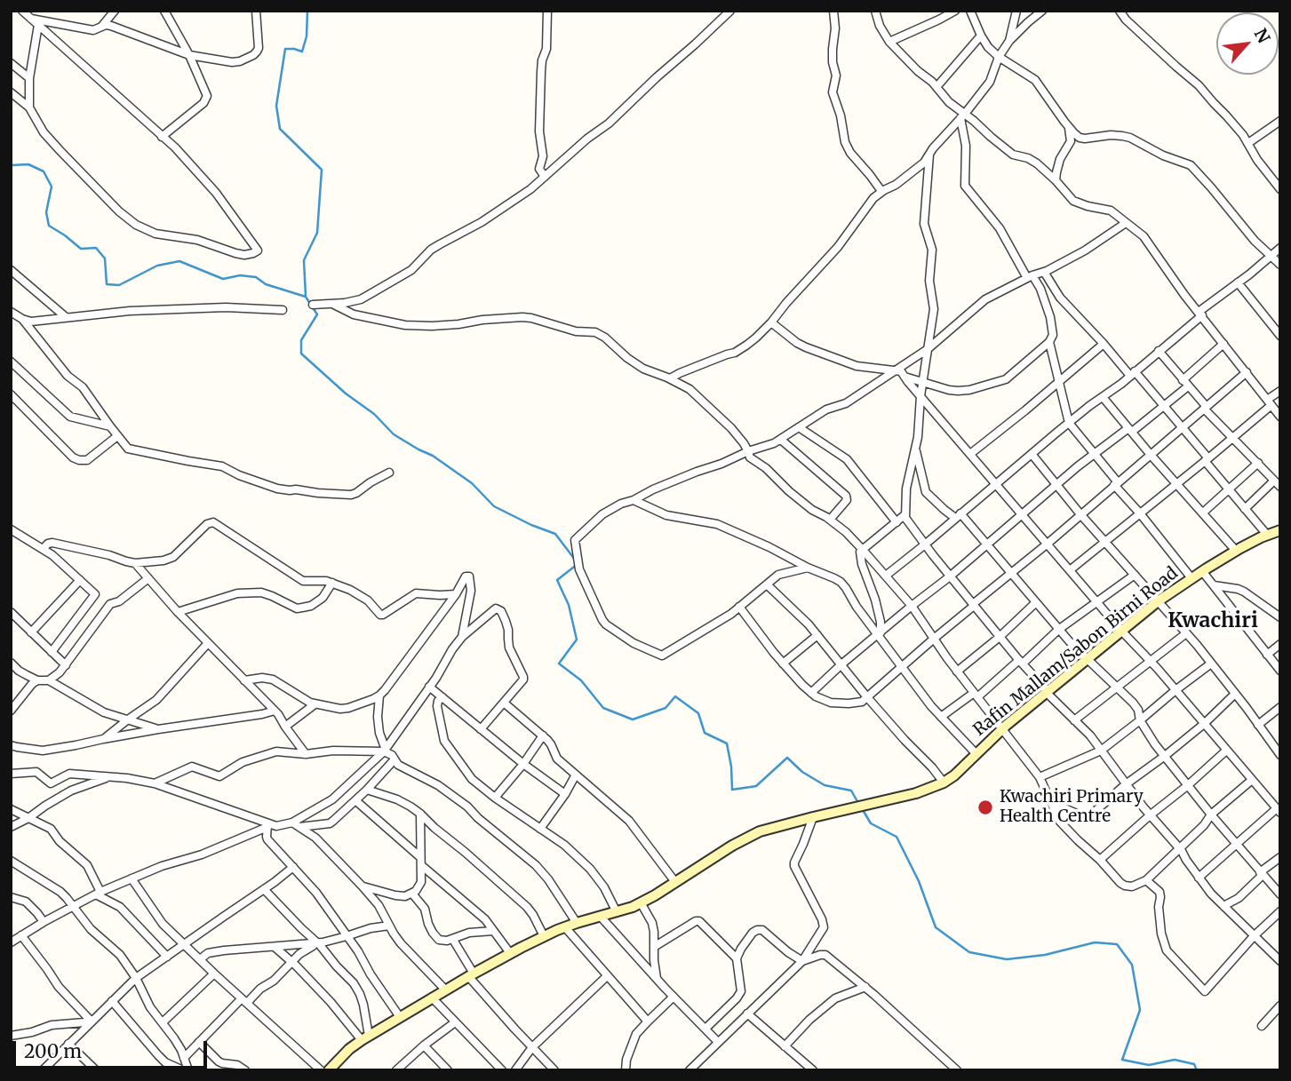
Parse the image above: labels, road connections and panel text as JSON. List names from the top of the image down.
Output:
{
  "streets": {
    "street": ["Rafin Mallam/Sabon Birni Road"]
  },
  "districts": ["Kwachiri"],
  "places": ["Kwachiri Primary Health Centre"],
  "scale_bar": "200 m",
  "north": "top right"
}
